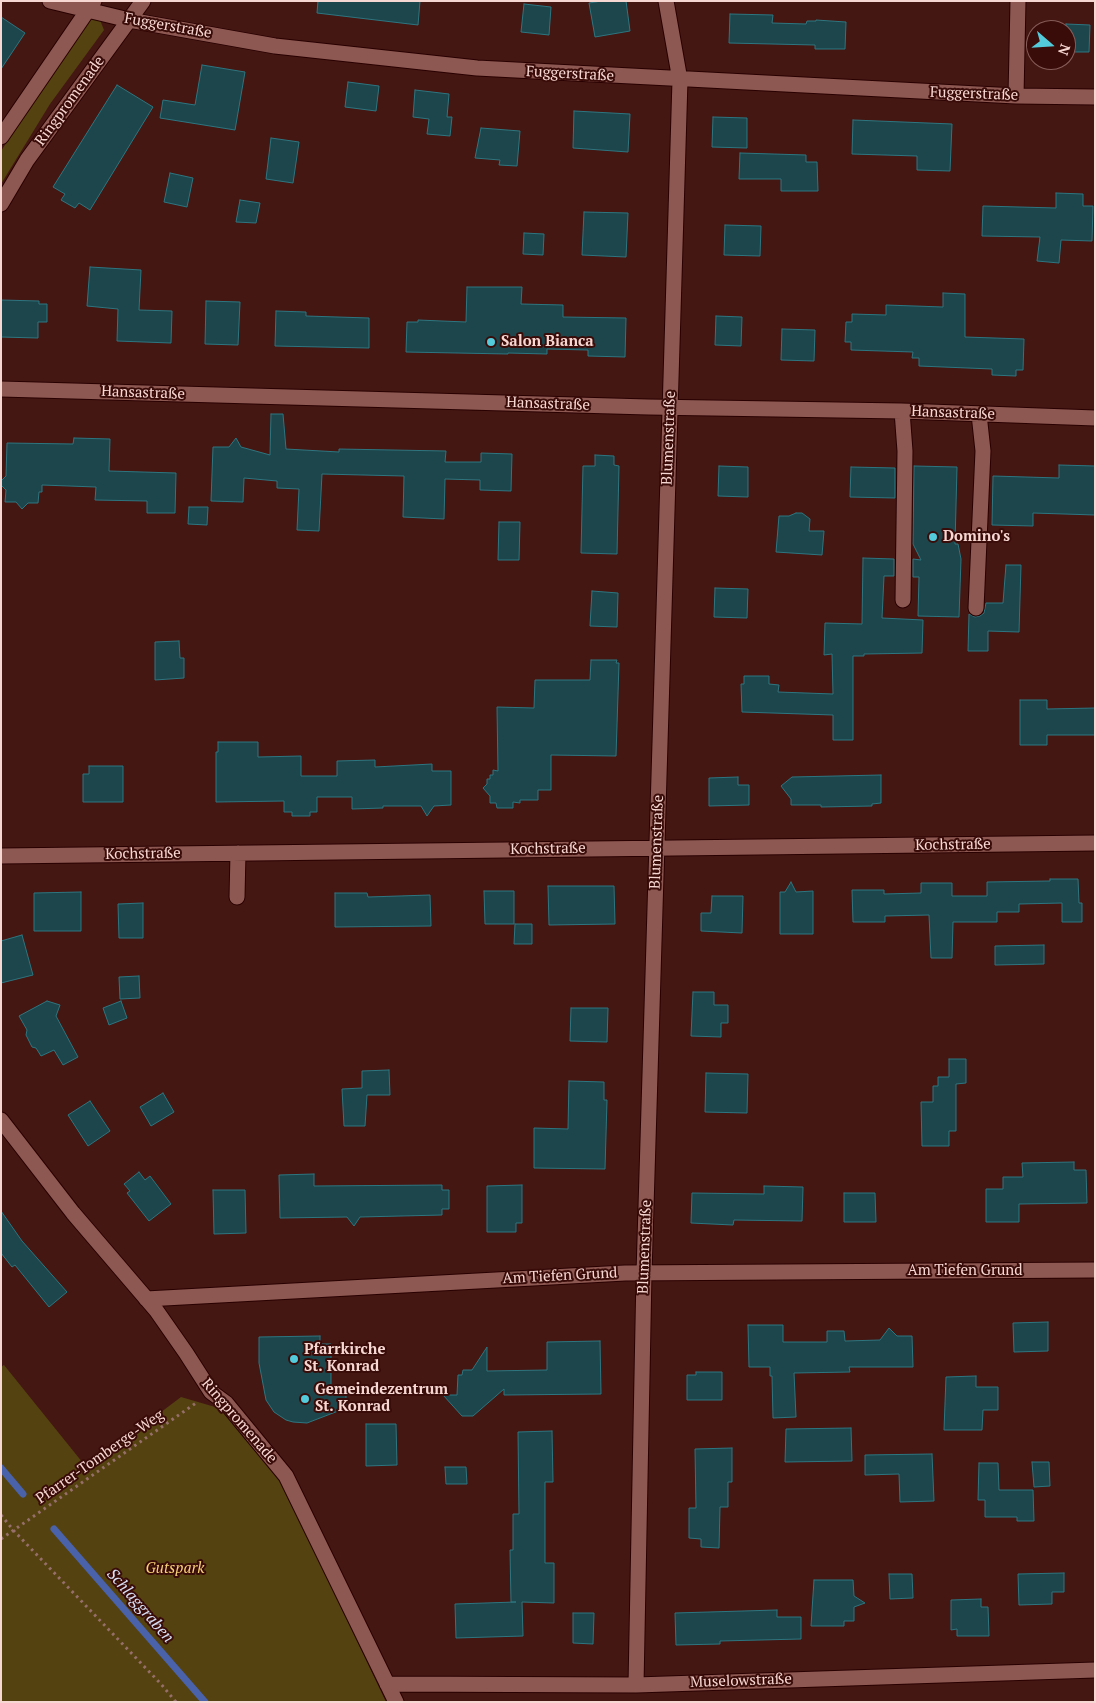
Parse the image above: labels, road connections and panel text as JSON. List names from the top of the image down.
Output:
{
  "streets": {
    "street": [
      "Fuggerstraße",
      "Ringpromenade",
      "Hansastraße",
      "Blumenstraße",
      "Kochstraße",
      "Am Tiefen Grund",
      "Muselowstraße"
    ],
    "path": ["Pfarrer-Tomberge-Weg"]
  },
  "crossings": [
    ["Fuggerstraße", "Ringpromenade"],
    ["Fuggerstraße", "Blumenstraße"],
    ["Ringpromenade", "Am Tiefen Grund"],
    ["Ringpromenade", "Pfarrer-Tomberge-Weg"],
    ["Ringpromenade", "Muselowstraße"],
    ["Hansastraße", "Blumenstraße"],
    ["Blumenstraße", "Kochstraße"],
    ["Blumenstraße", "Am Tiefen Grund"],
    ["Blumenstraße", "Muselowstraße"]
  ],
  "water": ["Schlaggraben"],
  "parks": ["Gutspark"],
  "places": [
    "Salon Bianca",
    "Domino's",
    "Pfarrkirche St. Konrad",
    "Gemeindezentrum St. Konrad"
  ],
  "north": "right"
}
